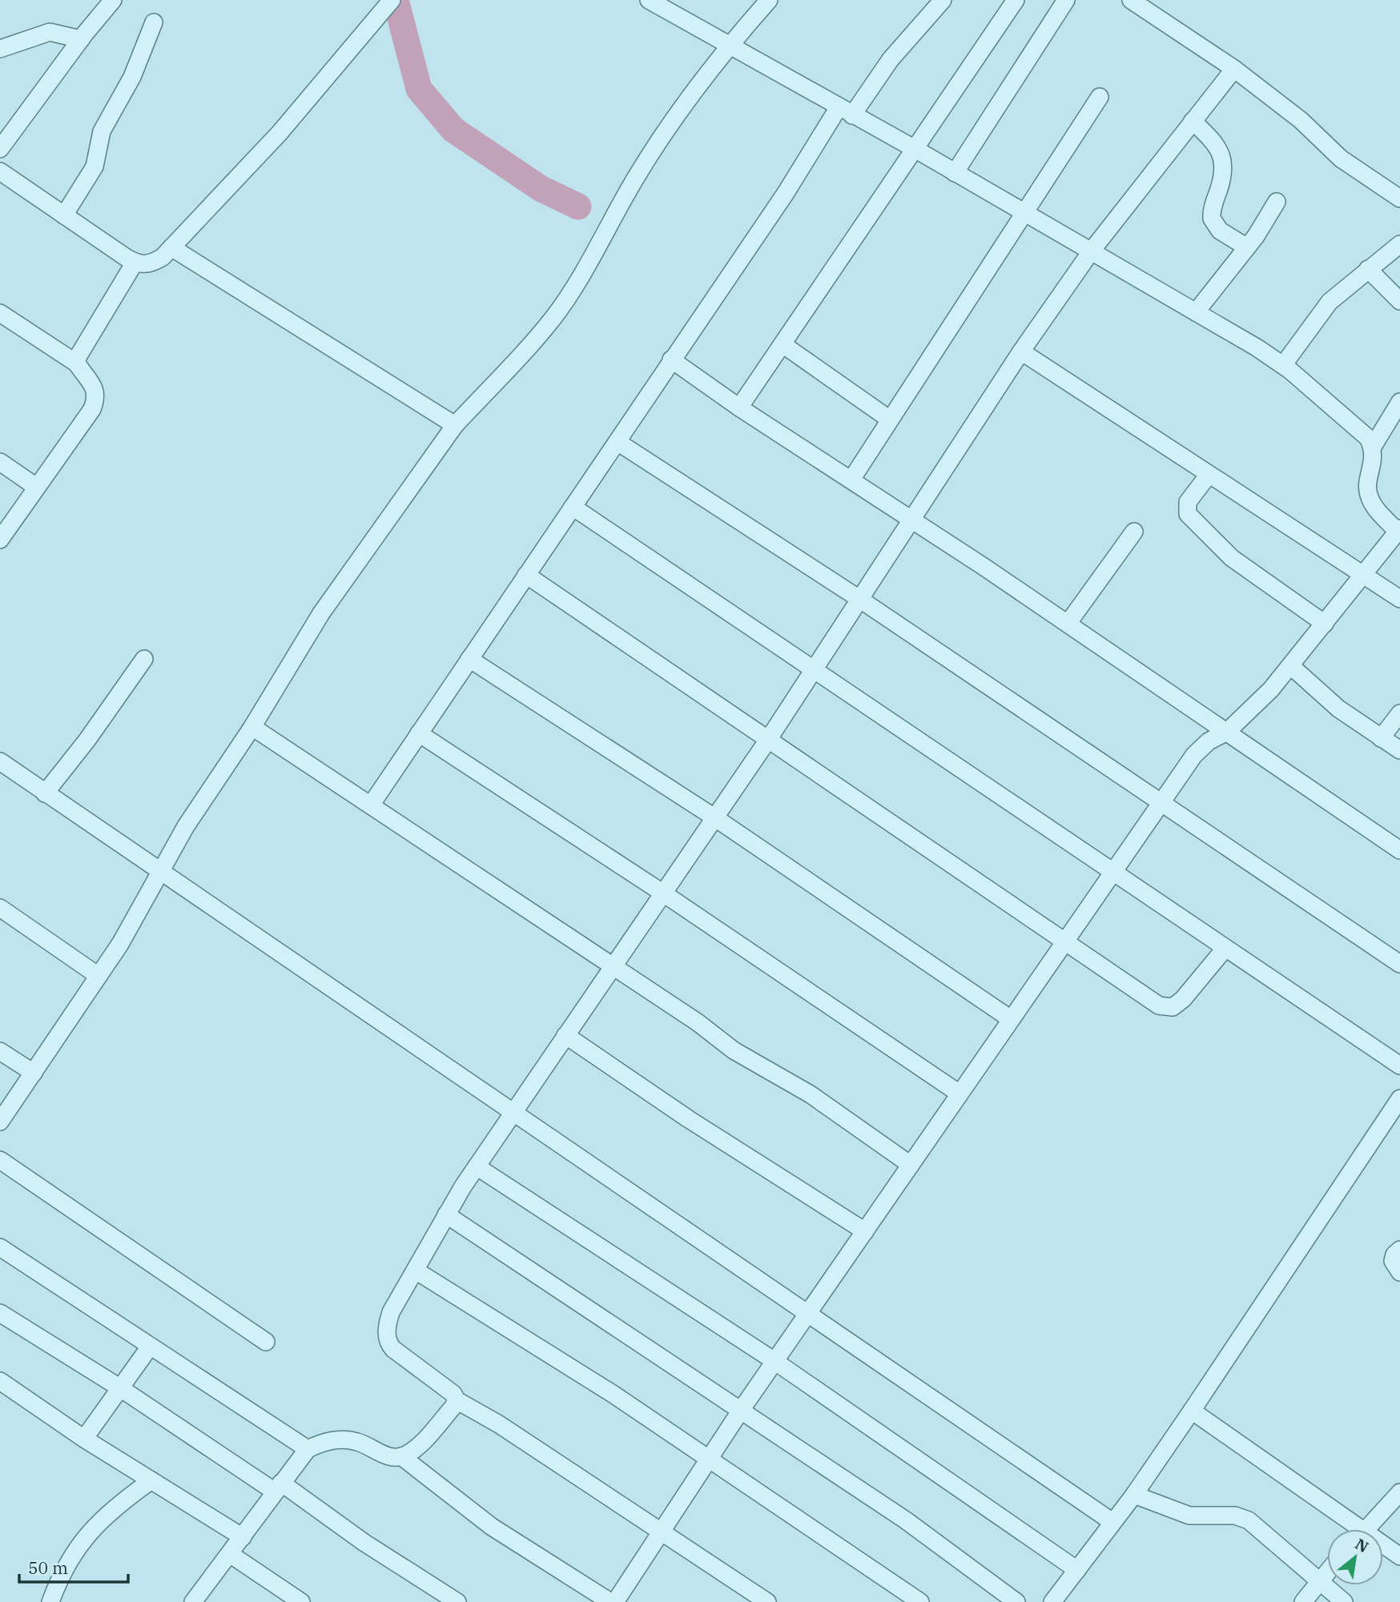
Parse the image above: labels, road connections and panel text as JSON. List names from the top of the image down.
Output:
{
  "scale_bar": "50 m",
  "north": "top right"
}
